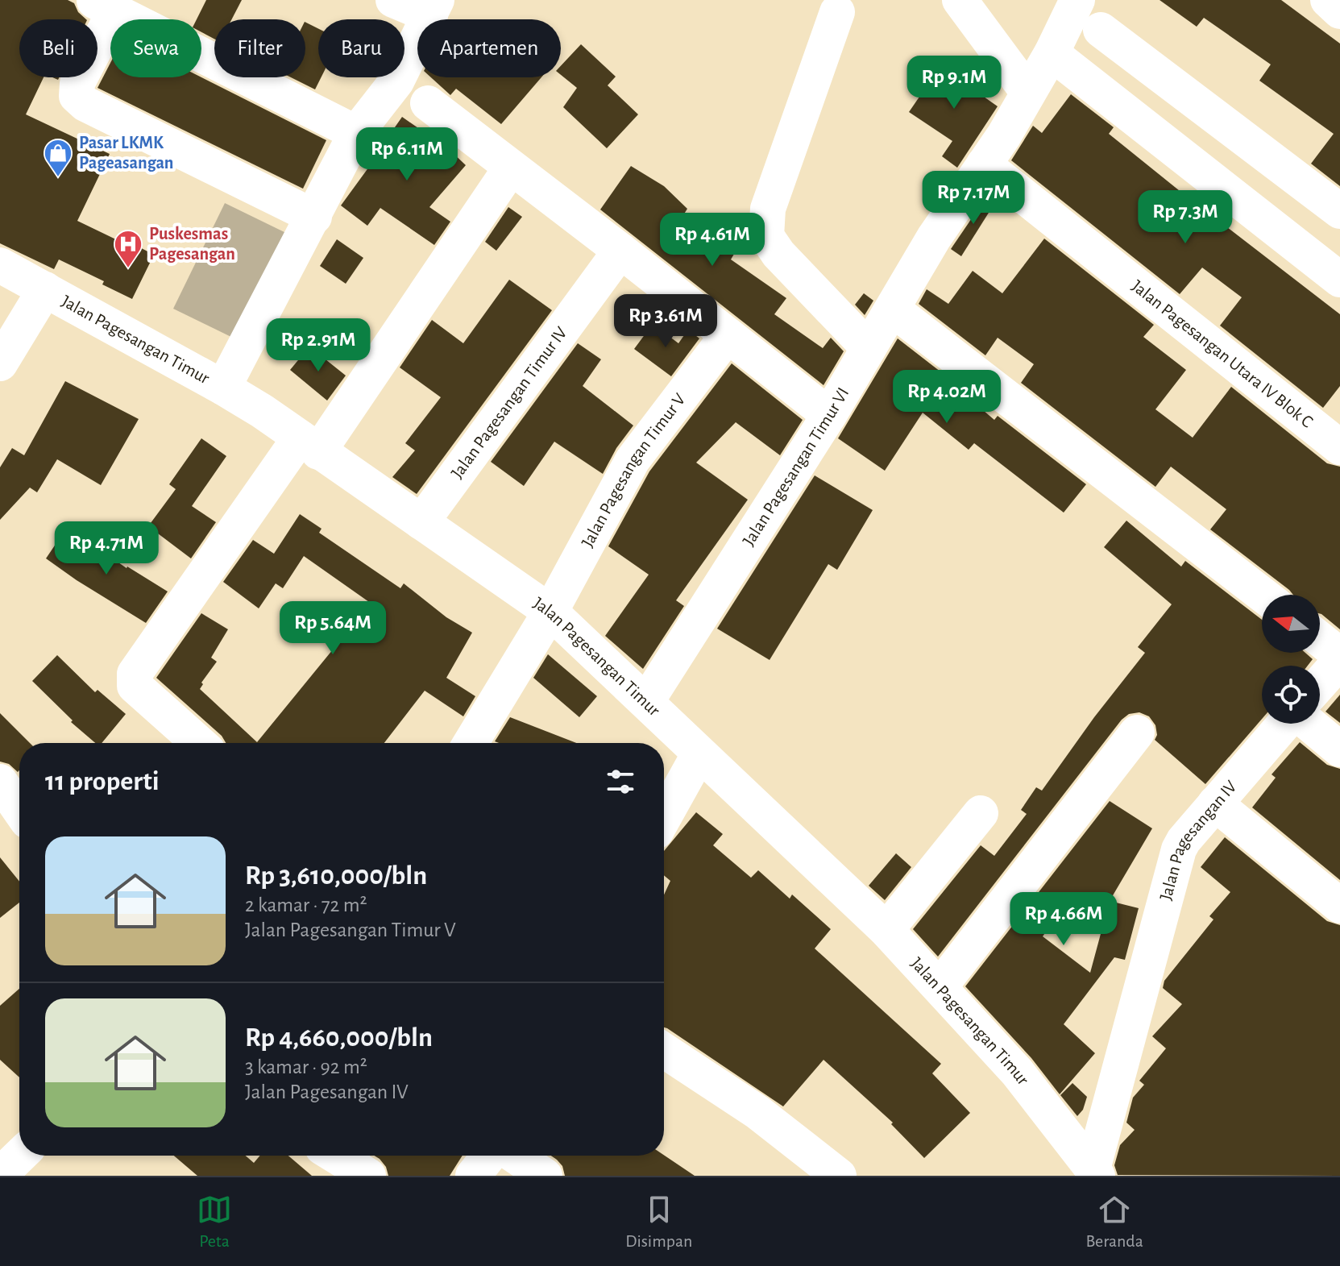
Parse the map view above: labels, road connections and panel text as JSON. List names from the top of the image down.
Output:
{
  "streets": {
    "street": [
      "Jalan Pagesangan Timur",
      "Jalan Pagesangan Utara IV Blok C",
      "Jalan Pagesangan Timur IV",
      "Jalan Pagesangan Timur VI",
      "Jalan Pagesangan Timur V",
      "Jalan Pagesangan IV"
    ]
  },
  "crossings": [
    ["Jalan Pagesangan Timur", "Jalan Pagesangan Timur IV"],
    ["Jalan Pagesangan Timur", "Jalan Pagesangan Timur VI"],
    ["Jalan Pagesangan Timur", "Jalan Pagesangan Timur V"],
    ["Jalan Pagesangan Timur", "Jalan Pagesangan IV"],
    ["Jalan Pagesangan Utara IV Blok C", "Jalan Pagesangan Timur VI"]
  ],
  "places": {
    "shop": ["Pasar LKMK Pageasangan"],
    "hospital": ["Puskesmas Pagesangan"]
  },
  "north": "left",
  "page": {
    "chip": [
      "Beli",
      "Sewa",
      "Filter",
      "Baru",
      "Apartemen"
    ],
    "price": [
      "Rp 9.1M",
      "Rp 6.11M",
      "Rp 7.17M",
      "Rp 7.3M",
      "Rp 4.61M",
      "Rp 3.61M",
      "Rp 2.91M",
      "Rp 4.02M",
      "Rp 4.71M",
      "Rp 5.64M",
      "Rp 4.66M"
    ],
    "heading": "11 properti",
    "list": [
      {
        "name": "Rp 3,610,000/bln",
        "note": "2 kamar · 72 m² · Jalan Pagesangan Timur V"
      },
      {
        "name": "Rp 4,660,000/bln",
        "note": "3 kamar · 92 m² · Jalan Pagesangan IV"
      }
    ],
    "tabs": ["Peta", "Disimpan", "Beranda"]
  }
}
